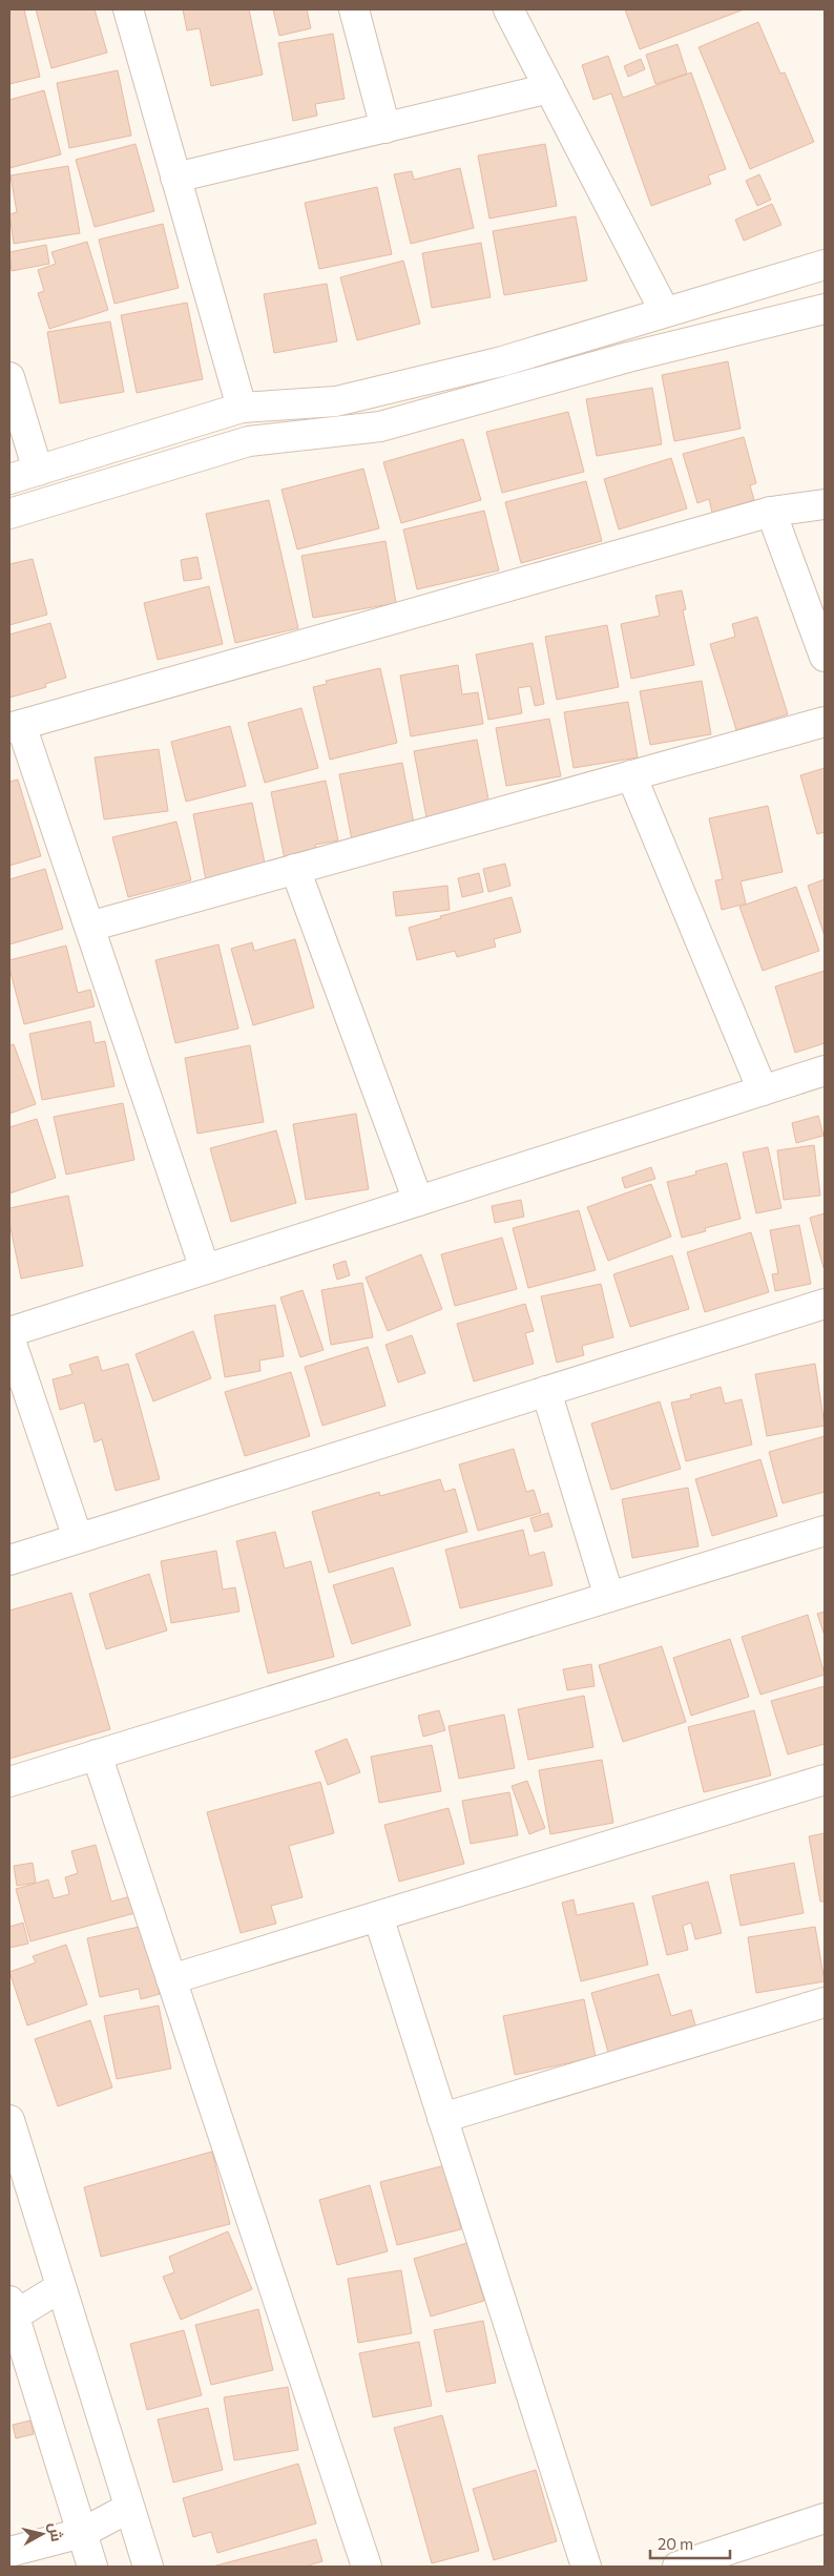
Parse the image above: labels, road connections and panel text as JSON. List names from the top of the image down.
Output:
{
  "scale_bar": "20 m",
  "north": "right"
}
